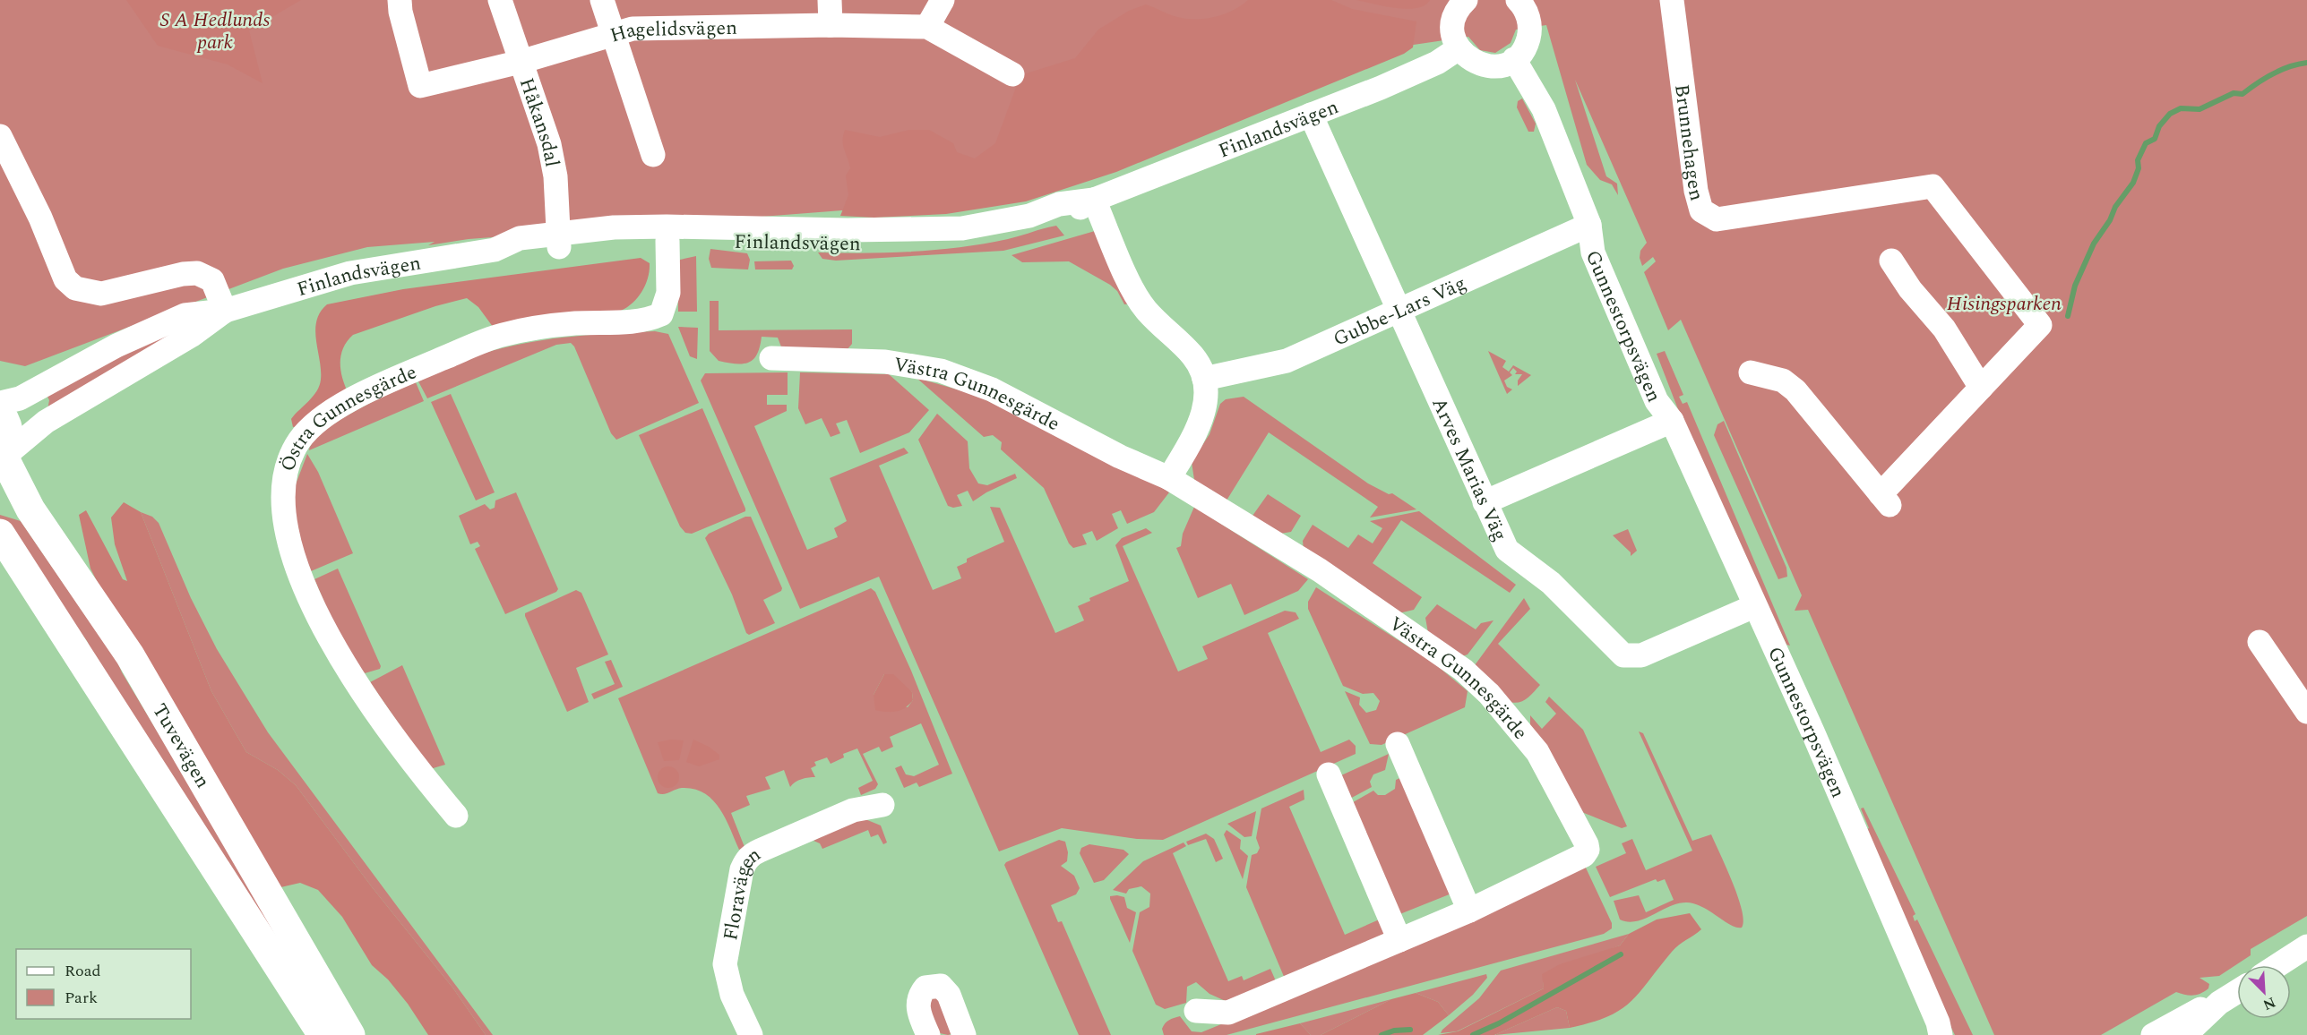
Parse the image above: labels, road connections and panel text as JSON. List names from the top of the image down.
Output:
{
  "streets": {
    "main road": ["Tuvevägen"],
    "street": [
      "Hagelidsvägen",
      "Håkansdal",
      "Finlandsvägen",
      "Brunnehagen",
      "Gubbe-Lars Väg",
      "Gunnestorpsvägen",
      "Västra Gunnesgärde",
      "Östra Gunnesgärde",
      "Arves Marias Väg",
      "Floravägen"
    ]
  },
  "crossings": [
    ["Hagelidsvägen", "Håkansdal"],
    ["Håkansdal", "Finlandsvägen"],
    ["Finlandsvägen", "Östra Gunnesgärde"],
    ["Finlandsvägen", "Arves Marias Väg"],
    ["Finlandsvägen", "Tuvevägen"],
    ["Gubbe-Lars Väg", "Gunnestorpsvägen"],
    ["Gubbe-Lars Väg", "Arves Marias Väg"],
    ["Gunnestorpsvägen", "Arves Marias Väg"]
  ],
  "parks": ["S A Hedlunds park", "Hisingsparken"],
  "legend": ["Road", "Park"],
  "north": "bottom right"
}
